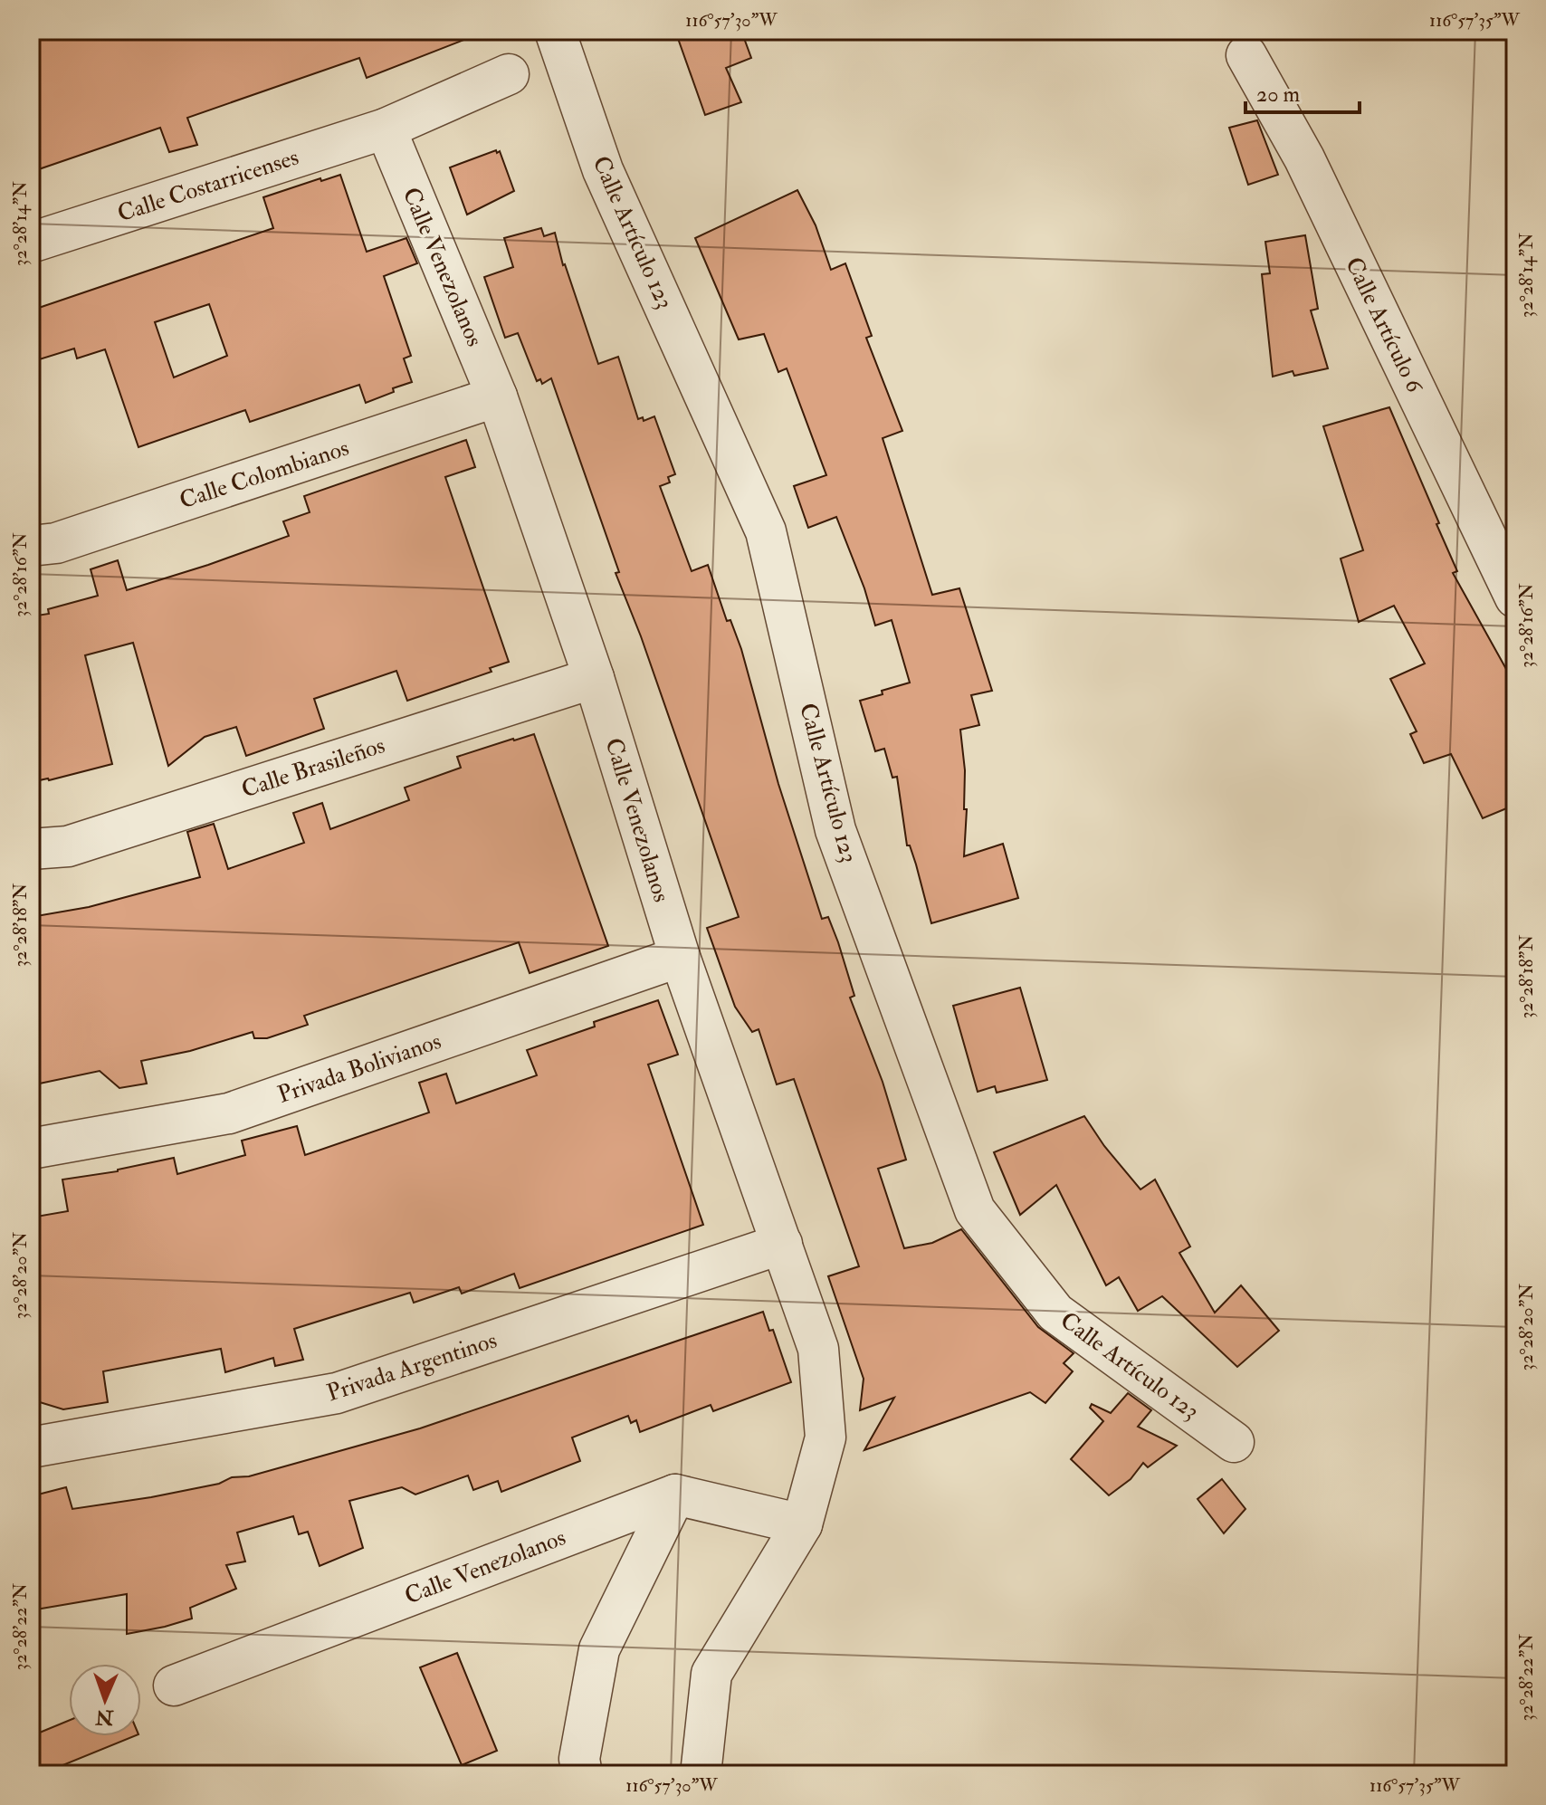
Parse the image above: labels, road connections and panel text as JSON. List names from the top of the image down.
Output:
{
  "streets": {
    "street": [
      "Calle Costarricenses",
      "Calle Artículo 123",
      "Calle Venezolanos",
      "Calle Artículo 6",
      "Calle Colombianos",
      "Calle Brasileños",
      "Privada Bolivianos",
      "Privada Argentinos"
    ]
  },
  "crossings": [
    ["Calle Costarricenses", "Calle Venezolanos"],
    ["Calle Venezolanos", "Calle Colombianos"],
    ["Calle Venezolanos", "Calle Brasileños"],
    ["Calle Venezolanos", "Privada Bolivianos"],
    ["Calle Venezolanos", "Privada Argentinos"]
  ],
  "scale_bar": "20 m",
  "north": "bottom",
  "coordinates": [
    "116°57'30\"W",
    "116°57'35\"W",
    "32°28'14\"N",
    "32°28'16\"N",
    "32°28'18\"N",
    "32°28'20\"N",
    "32°28'22\"N"
  ]
}
